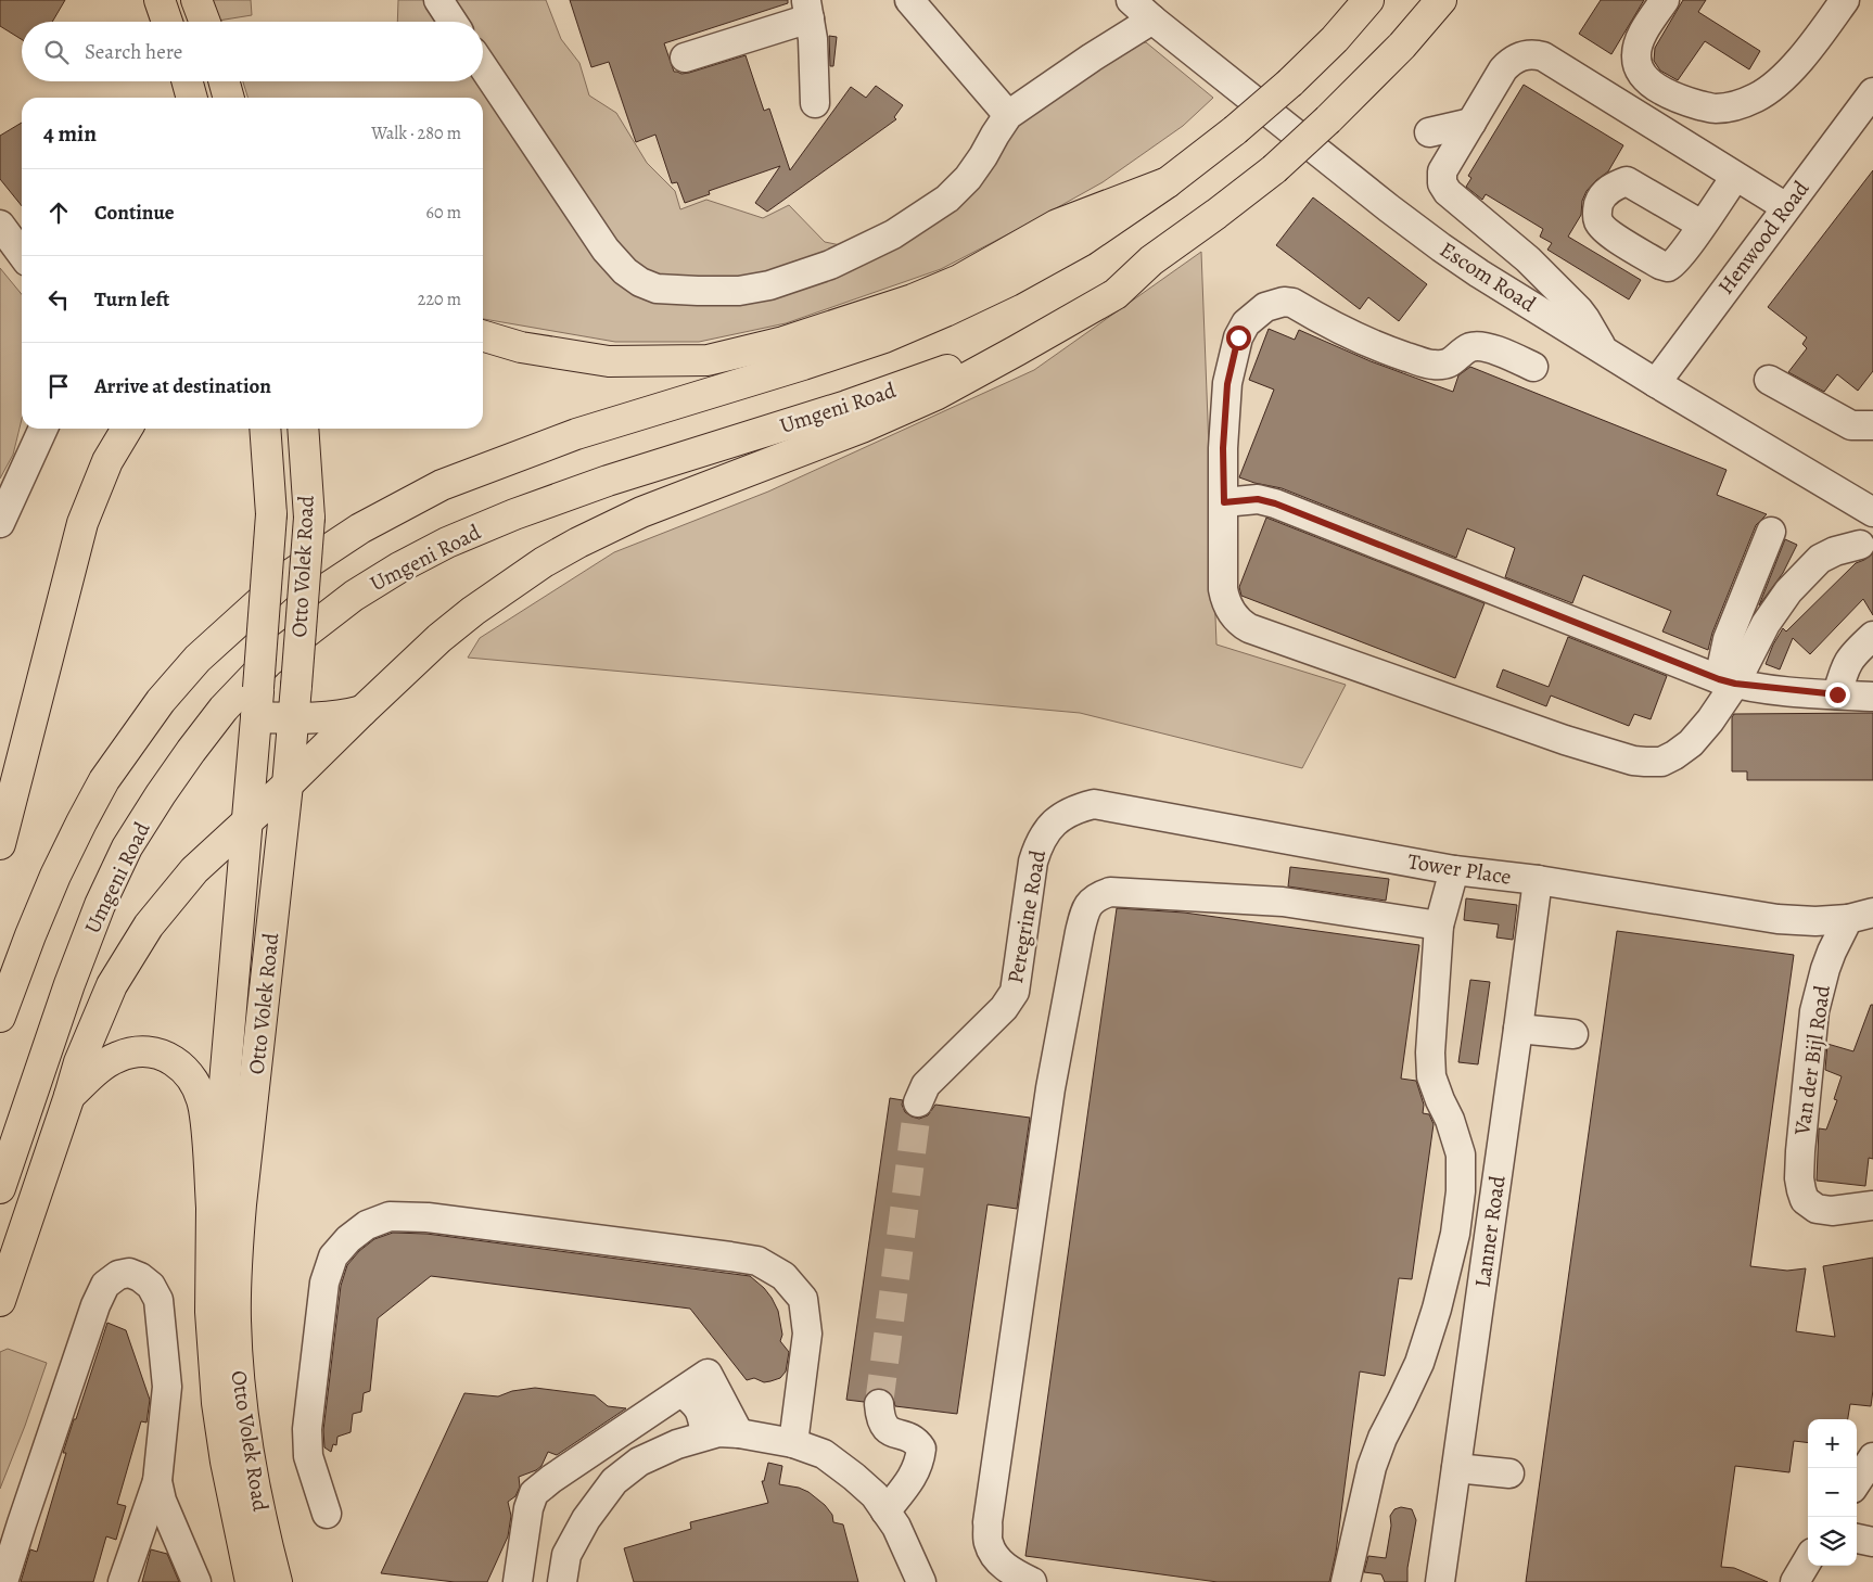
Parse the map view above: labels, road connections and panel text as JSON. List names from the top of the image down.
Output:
{
  "streets": {
    "main road": ["Umgeni Road", "Otto Volek Road"],
    "street": [
      "Henwood Road",
      "Escom Road",
      "Tower Place",
      "Peregrine Road",
      "Van der Bijl Road",
      "Lanner Road"
    ]
  },
  "crossings": [
    ["Henwood Road", "Escom Road"],
    ["Tower Place", "Peregrine Road"],
    ["Tower Place", "Van der Bijl Road"],
    ["Tower Place", "Lanner Road"]
  ],
  "page": {
    "search": "Search here",
    "heading": ["4 min", "Walk · 280 m"],
    "list": [
      ["Continue", "60 m"],
      ["Turn left", "220 m"],
      "Arrive at destination"
    ],
    "map_buttons": ["+", "−"]
  }
}
